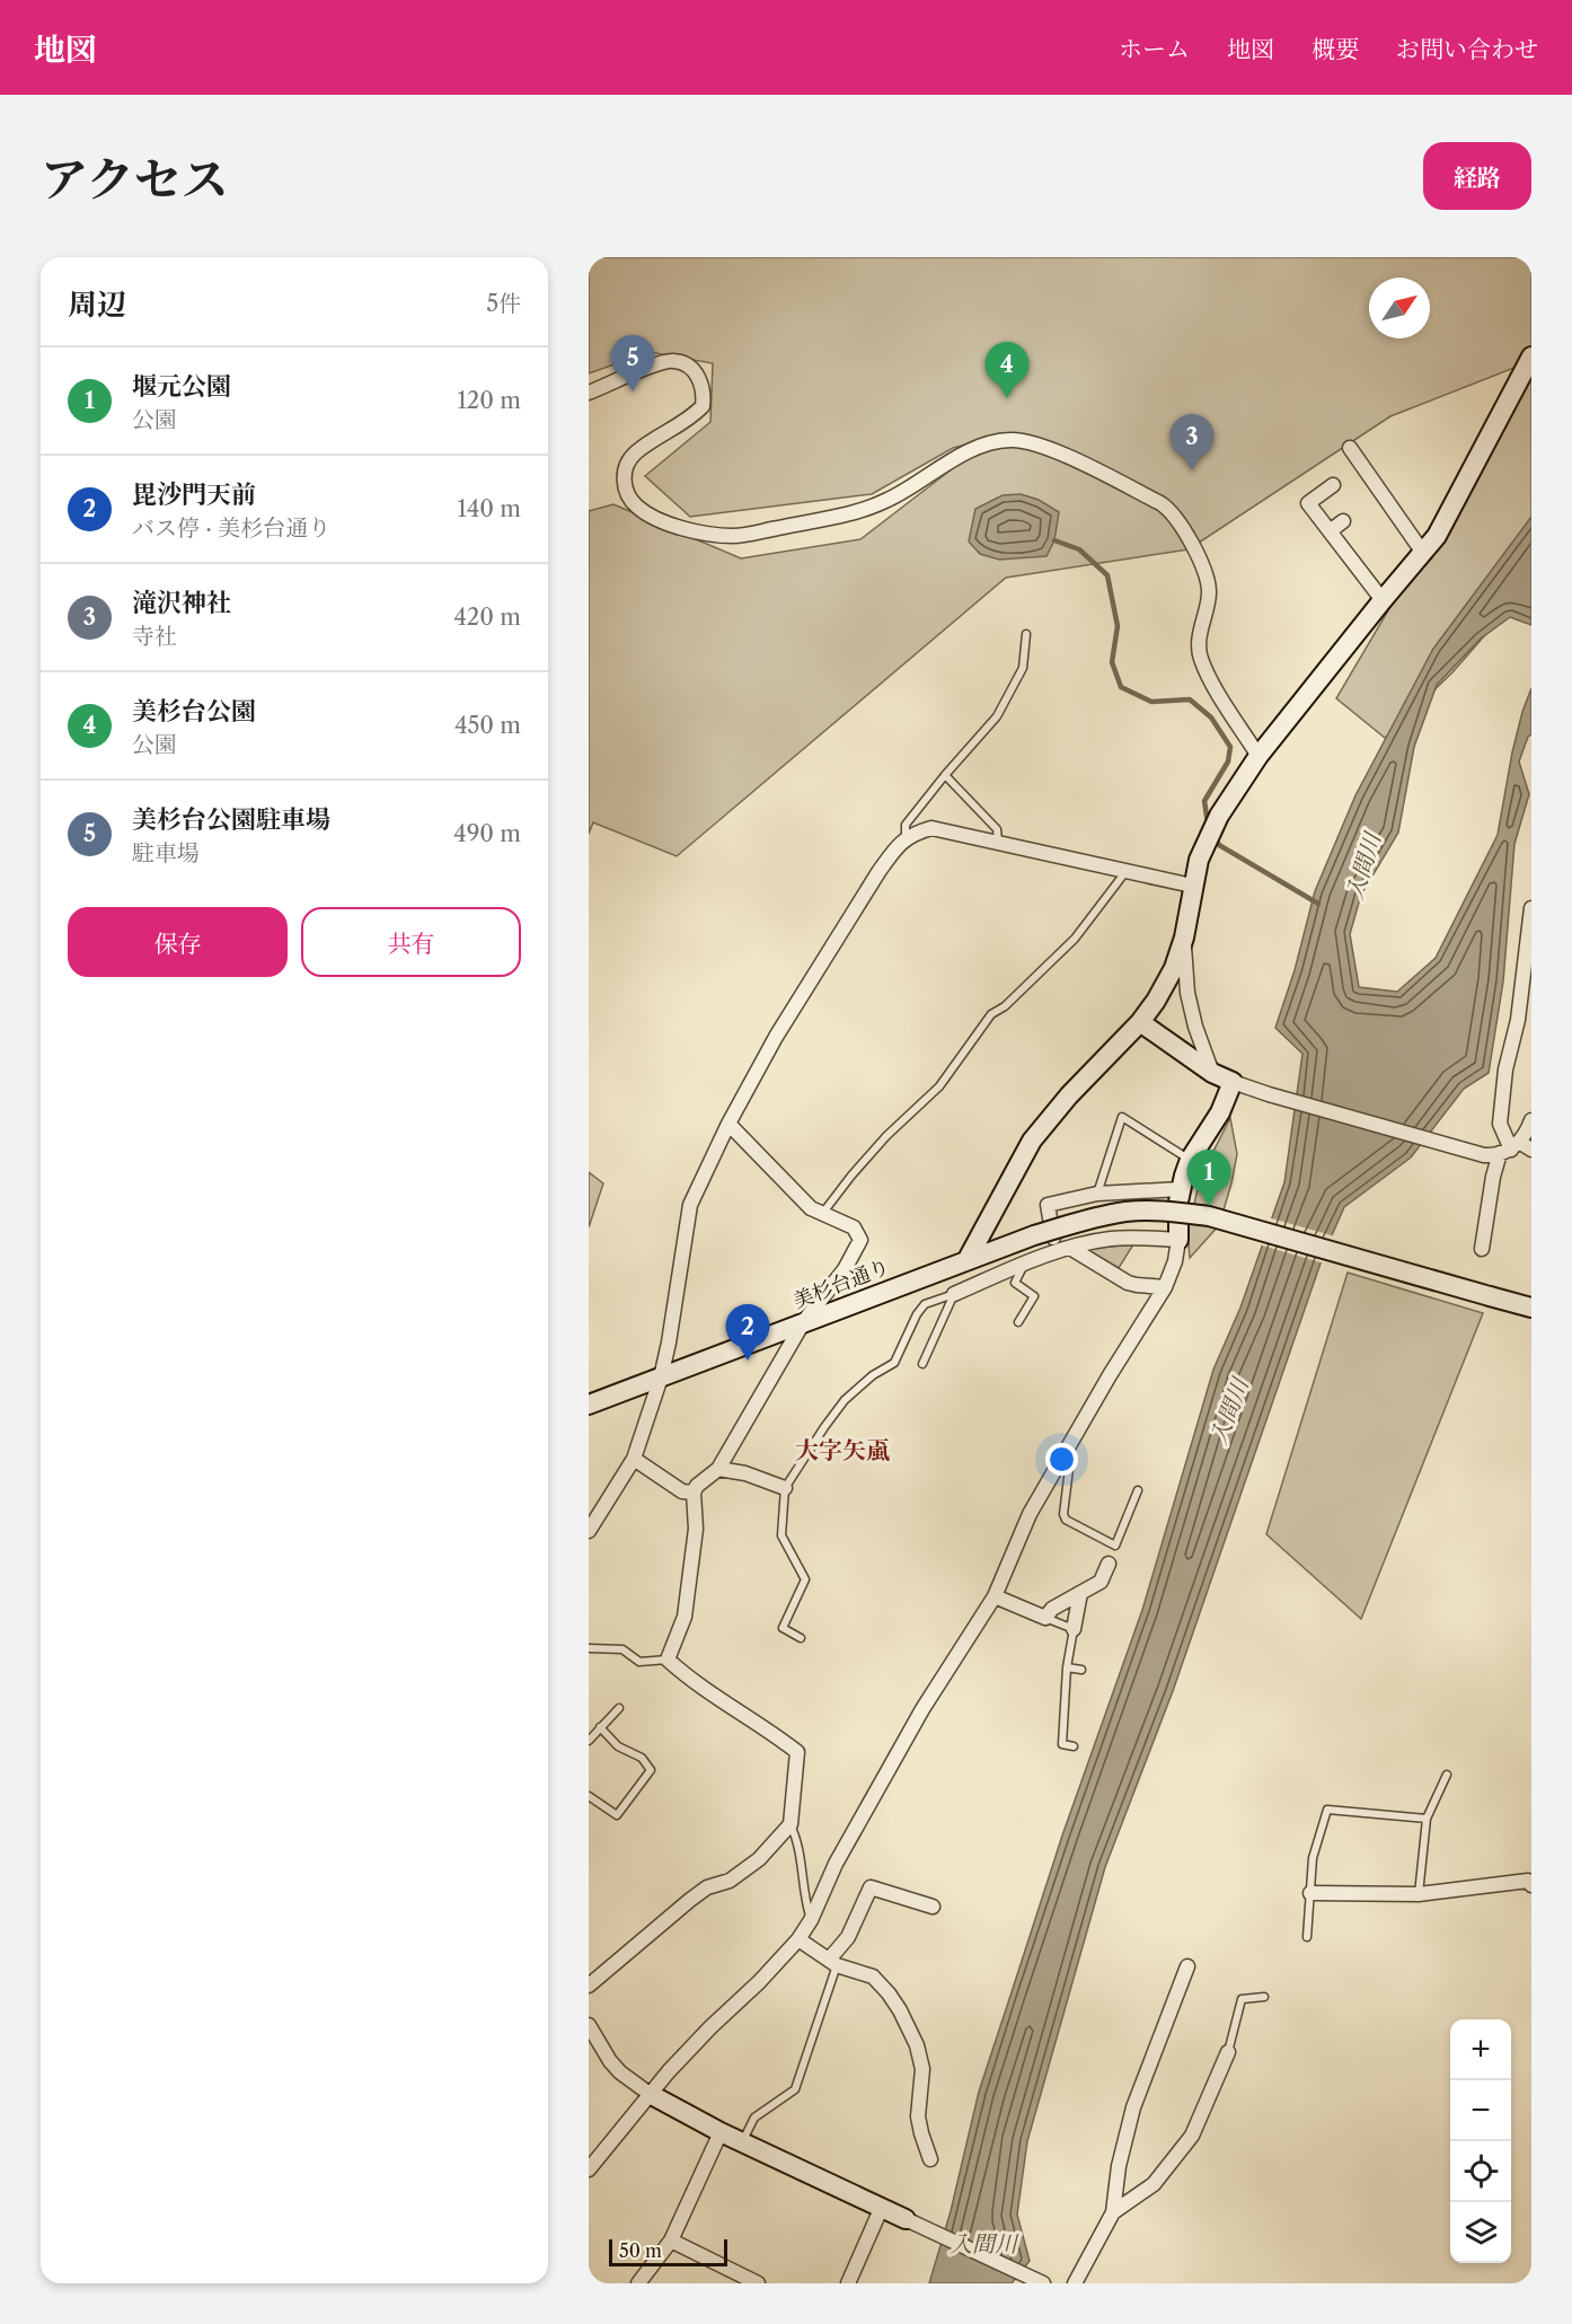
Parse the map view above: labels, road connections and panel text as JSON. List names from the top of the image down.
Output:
{
  "streets": {
    "street": ["美杉台通り"]
  },
  "districts": ["大字矢颪"],
  "water": ["入間川"],
  "scale_bar": "50 m",
  "north": "top right",
  "page": {
    "header": "地図",
    "nav": [
      "ホーム",
      "地図",
      "概要",
      "お問い合わせ"
    ],
    "title": "アクセス",
    "buttons": [
      "経路",
      ["保存", "共有"]
    ],
    "heading": ["周辺", "5件"],
    "pins": [
      "5",
      "4",
      "3",
      "1",
      "2"
    ],
    "list": [
      {
        "mark": "1",
        "name": "堰元公園",
        "note": "公園",
        "value": "120 m"
      },
      {
        "mark": "2",
        "name": "毘沙門天前",
        "note": "バス停 · 美杉台通り",
        "value": "140 m"
      },
      {
        "mark": "3",
        "name": "滝沢神社",
        "note": "寺社",
        "value": "420 m"
      },
      {
        "mark": "4",
        "name": "美杉台公園",
        "note": "公園",
        "value": "450 m"
      },
      {
        "mark": "5",
        "name": "美杉台公園駐車場",
        "note": "駐車場",
        "value": "490 m"
      }
    ],
    "map_buttons": ["+", "−"],
    "scale": "50 m"
  }
}
